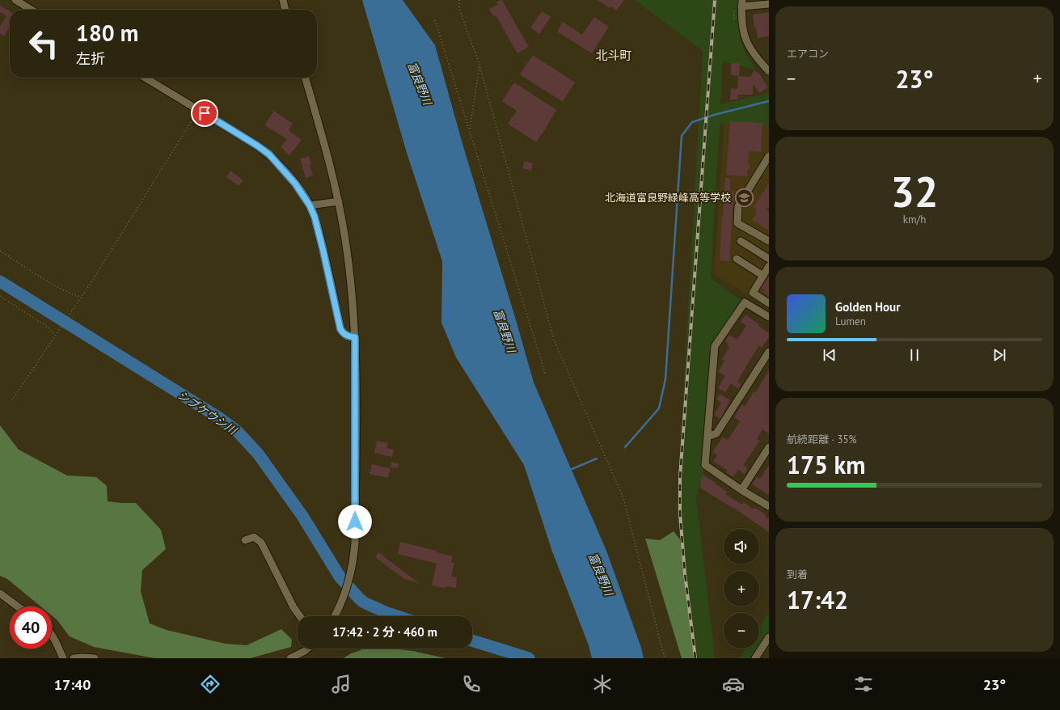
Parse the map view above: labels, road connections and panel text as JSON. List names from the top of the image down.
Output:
{
  "districts": ["北斗町"],
  "water": ["富良野川", "シブケウシ川"],
  "places": {
    "school or university": ["北海道富良野緑峰高等学校"]
  },
  "page": {
    "tile": [
      "エアコン",
      ["32", "km/h"],
      ["航続距離 · 35%", "175 km"],
      ["到着", "17:42"]
    ],
    "turn": ["180 m", "左折"],
    "heat": ["−", "23°", "+"],
    "song": ["Golden Hour", "Lumen"],
    "map_buttons": ["+", "−"],
    "limit": "40",
    "trip": "17:42 · 2 分 · 460 m",
    "tabs": ["17:40", "23°"]
  }
}
